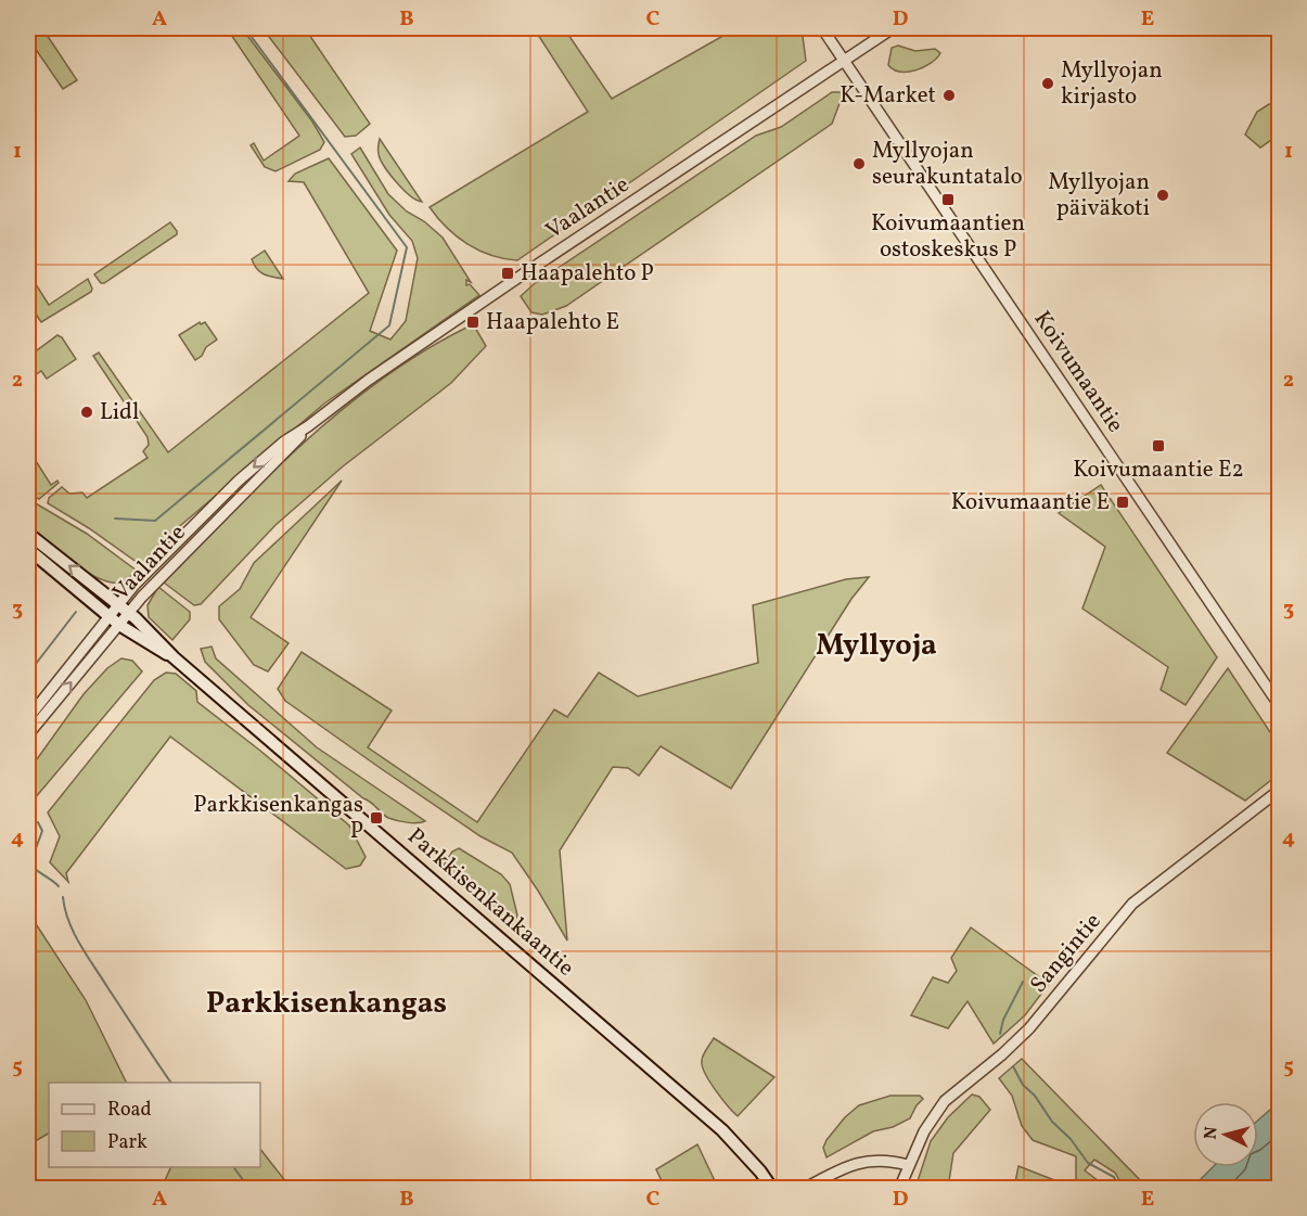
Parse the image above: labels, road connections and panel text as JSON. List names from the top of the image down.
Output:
{
  "streets": {
    "main road": ["Parkkisenkankaantie"],
    "street": ["Vaalantie", "Koivumaantie", "Sangintie"]
  },
  "crossings": [
    ["Vaalantie", "Koivumaantie"],
    ["Vaalantie", "Parkkisenkankaantie"]
  ],
  "districts": ["Myllyoja", "Parkkisenkangas"],
  "places": {
    "other": [
      "Myllyojan kirjasto",
      "K-Market",
      "Myllyojan seurakuntatalo",
      "Myllyojan päiväkoti",
      "Lidl"
    ],
    "transit": [
      "Koivumaantien ostoskeskus P",
      "Haapalehto P",
      "Haapalehto E",
      "Koivumaantie E2",
      "Koivumaantie E",
      "Parkkisenkangas P"
    ]
  },
  "legend": ["Road", "Park"],
  "north": "left",
  "grid": {
    "columns": [
      "A",
      "B",
      "C",
      "D",
      "E"
    ],
    "rows": [
      "1",
      "2",
      "3",
      "4",
      "5"
    ]
  }
}
